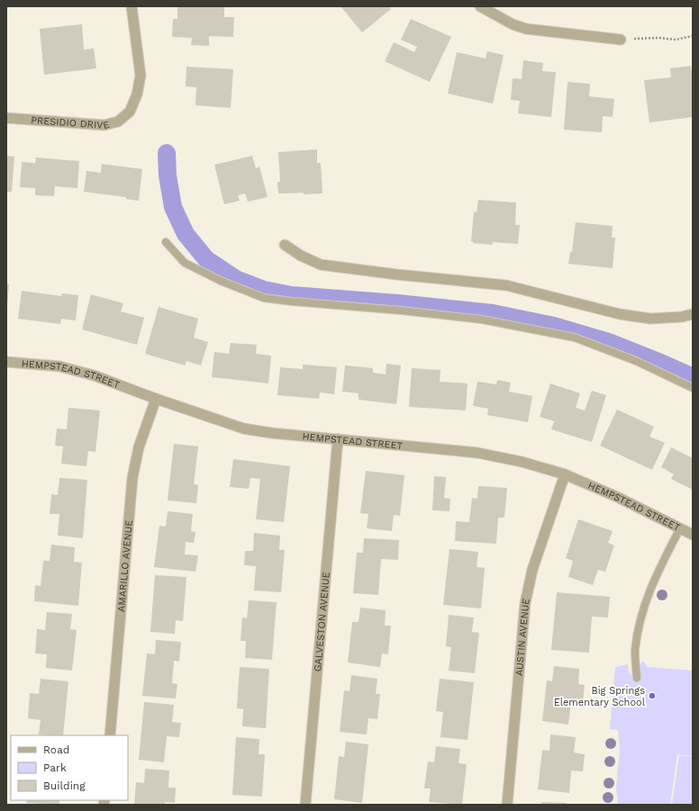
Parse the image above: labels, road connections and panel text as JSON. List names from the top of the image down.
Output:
{
  "streets": {
    "street": [
      "PRESIDIO DRIVE",
      "HEMPSTEAD STREET",
      "AMARILLO AVENUE",
      "GALVESTON AVENUE",
      "AUSTIN AVENUE"
    ]
  },
  "crossings": [
    ["HEMPSTEAD STREET", "AMARILLO AVENUE"],
    ["HEMPSTEAD STREET", "GALVESTON AVENUE"],
    ["HEMPSTEAD STREET", "AUSTIN AVENUE"]
  ],
  "places": ["Big Springs Elementary School"],
  "legend": ["Road", "Park", "Building"]
}
